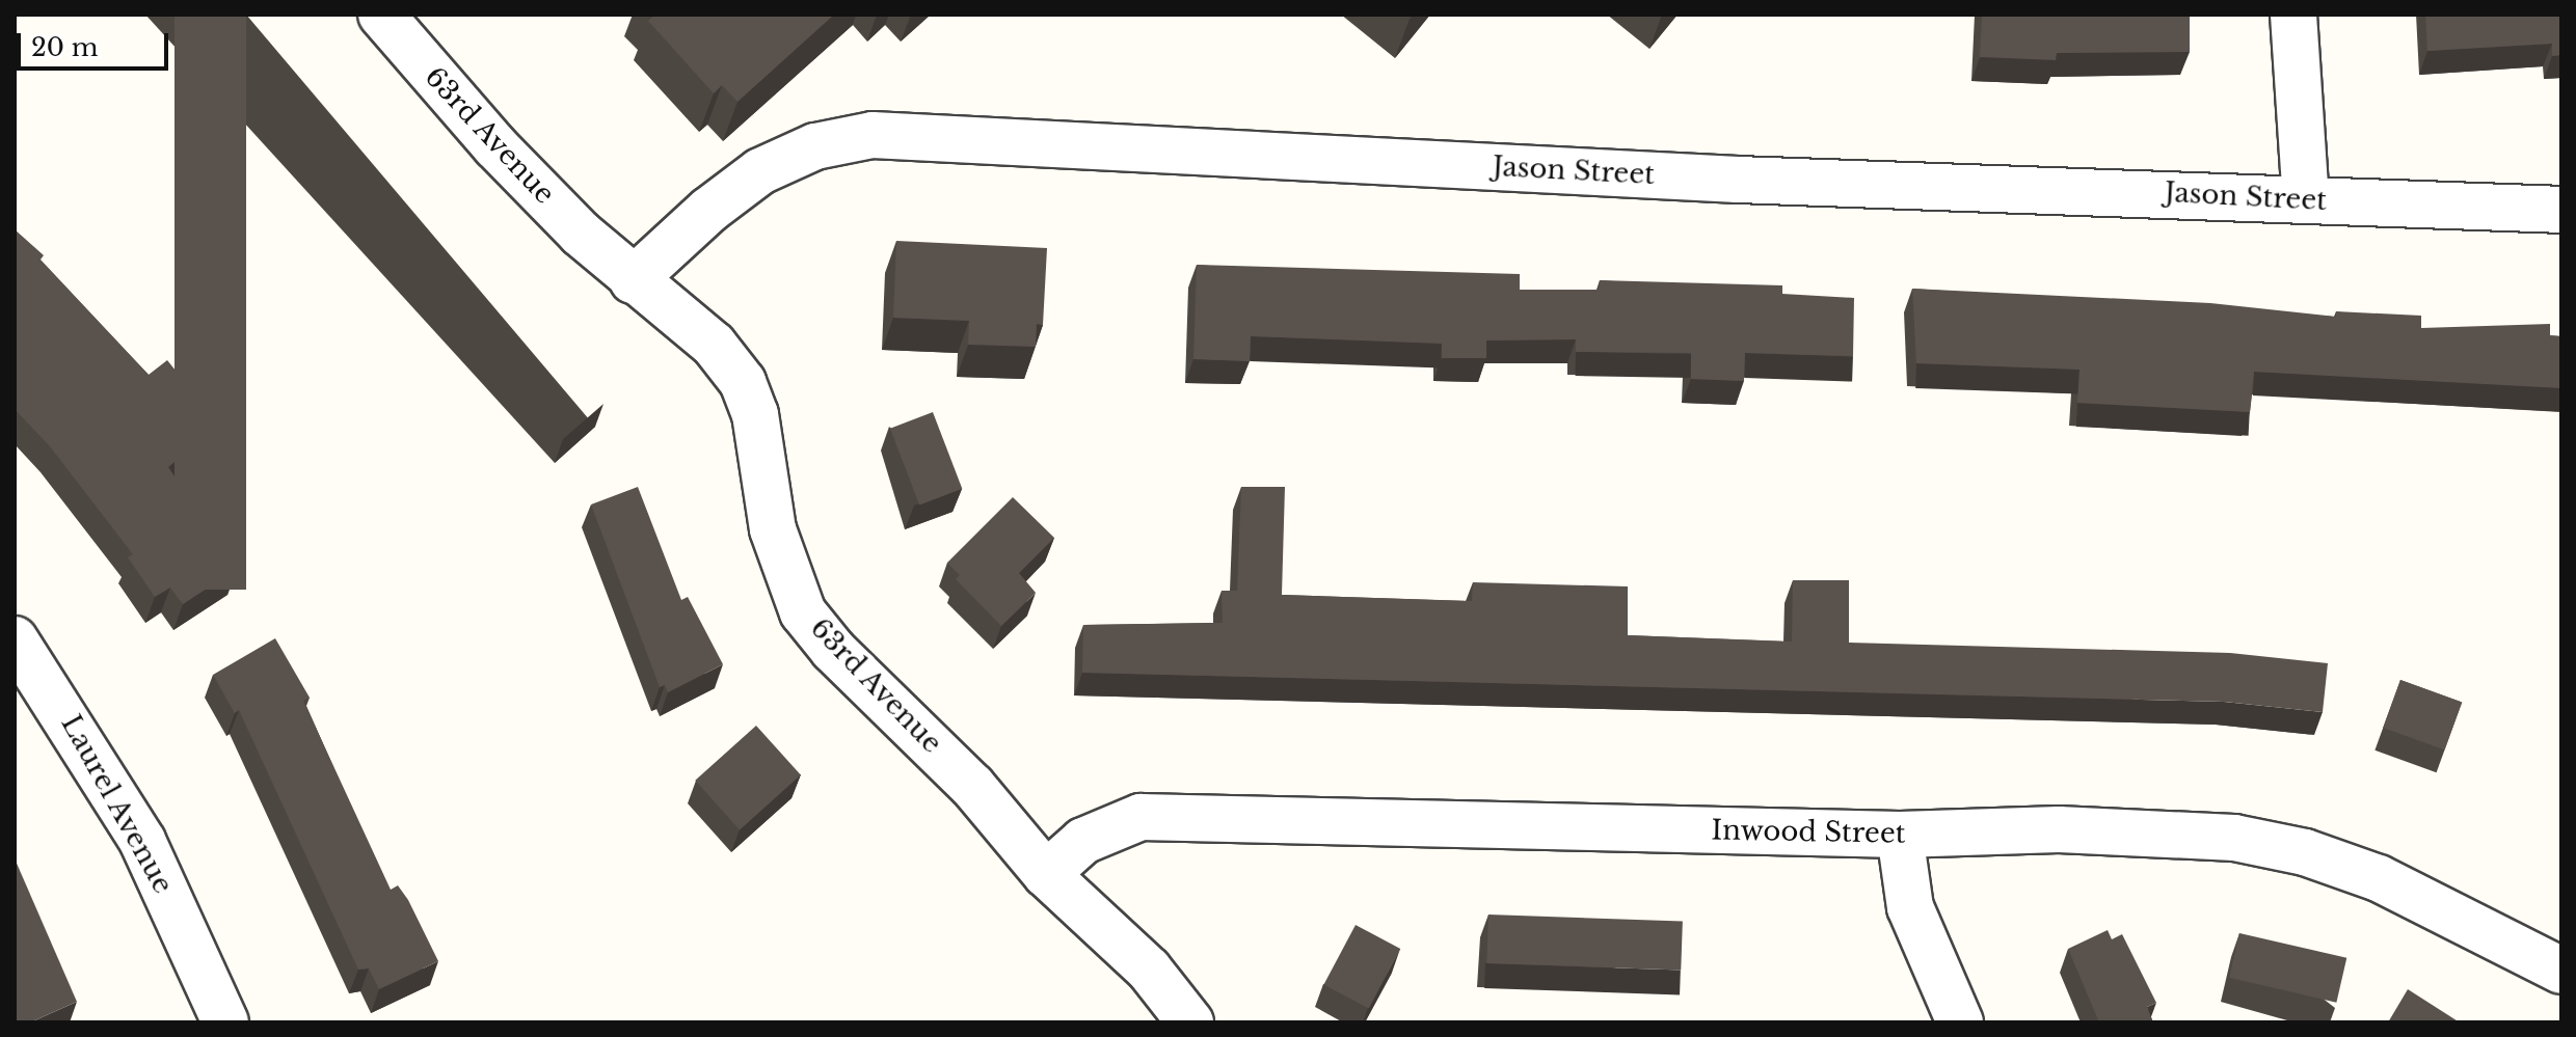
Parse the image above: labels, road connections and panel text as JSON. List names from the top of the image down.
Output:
{
  "streets": {
    "street": [
      "63rd Avenue",
      "Jason Street",
      "Laurel Avenue",
      "Inwood Street"
    ]
  },
  "crossings": [
    ["63rd Avenue", "Jason Street"],
    ["63rd Avenue", "Inwood Street"]
  ],
  "scale_bar": "20 m"
}
